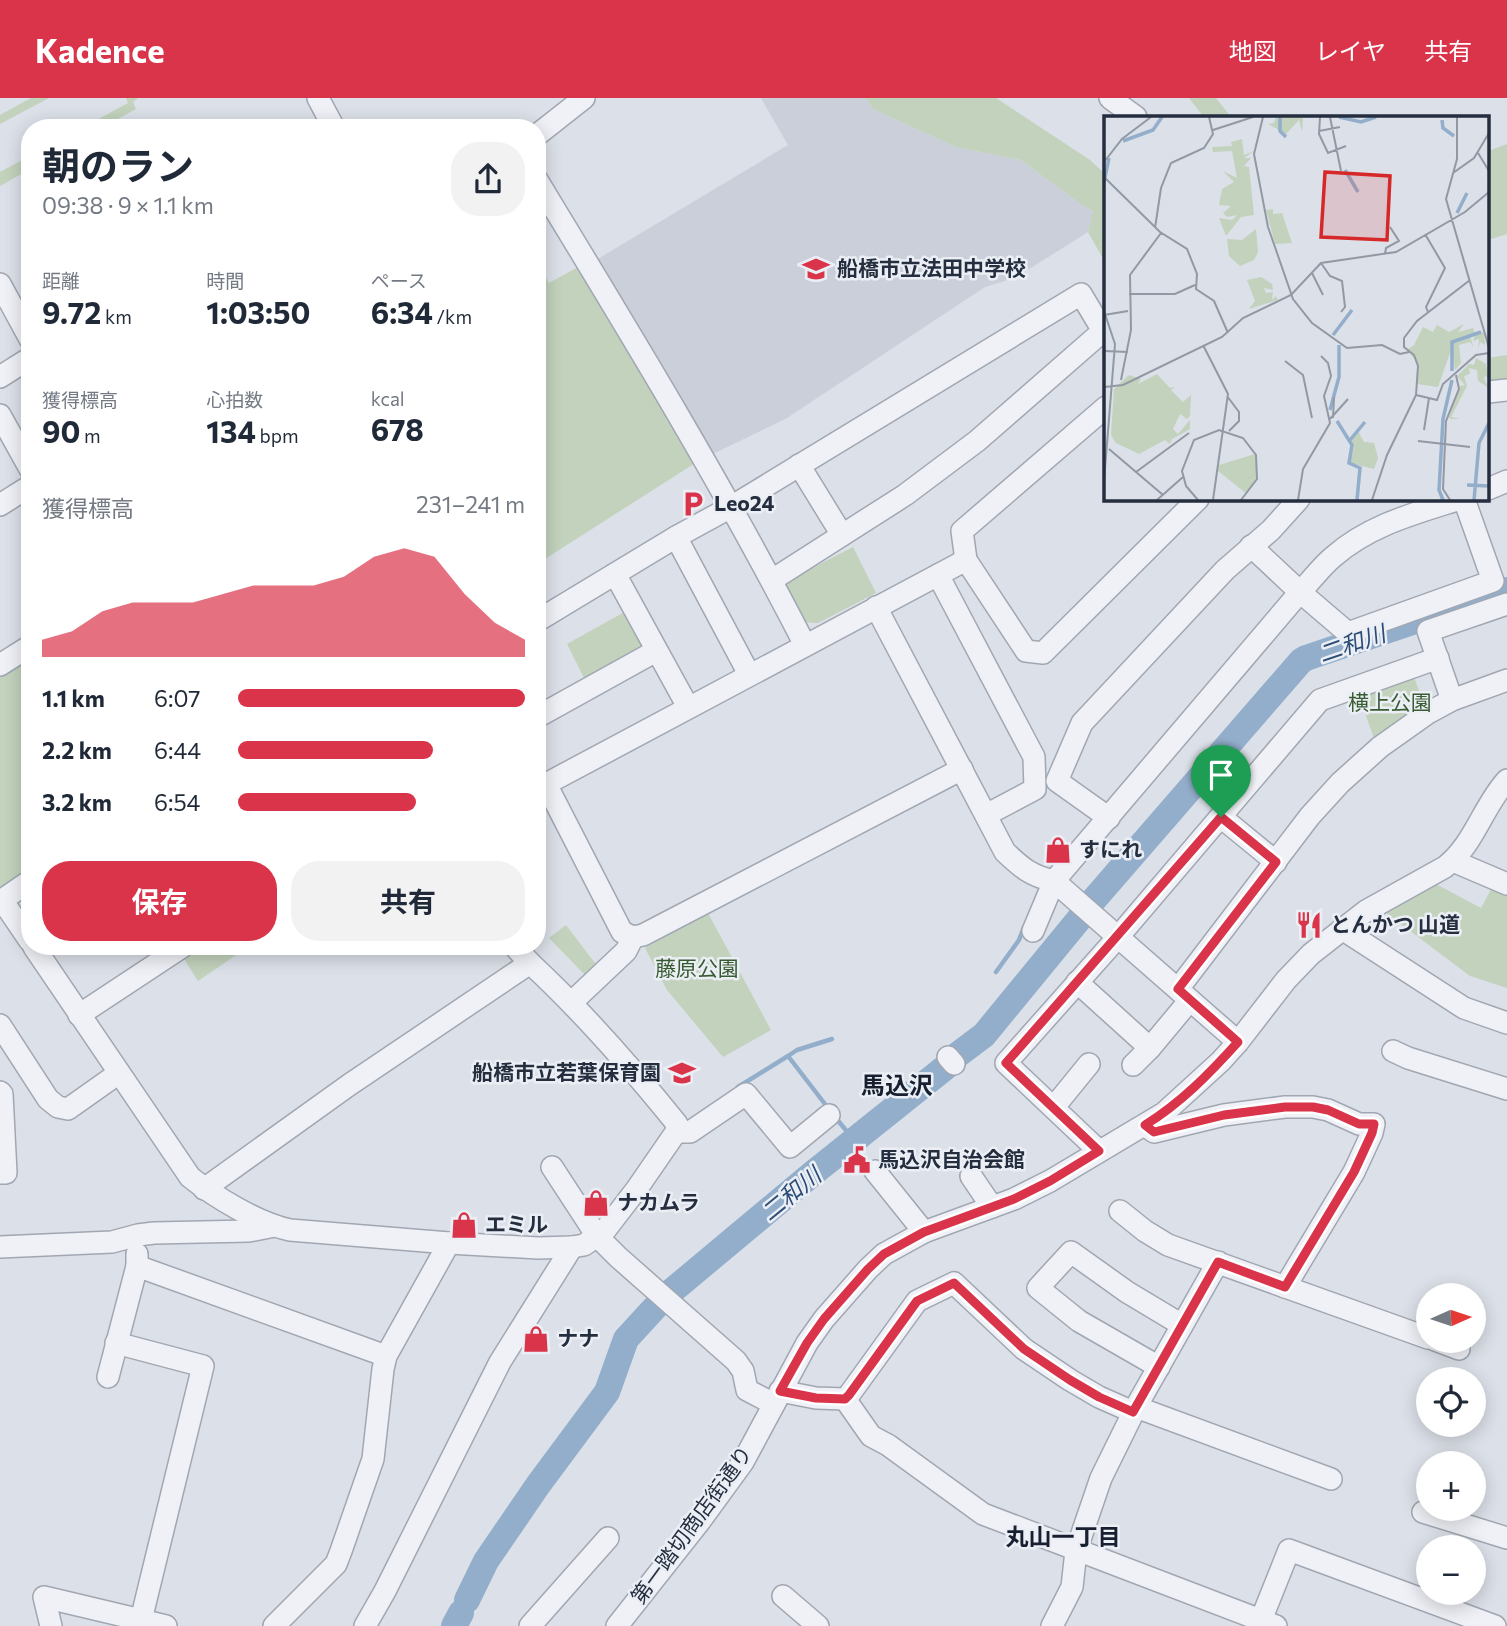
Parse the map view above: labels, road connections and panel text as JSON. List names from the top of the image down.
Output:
{
  "streets": {
    "street": ["第一踏切商店街通り"]
  },
  "districts": ["馬込沢", "丸山一丁目"],
  "water": ["二和川"],
  "parks": ["横上公園", "藤原公園"],
  "places": {
    "school or university": ["船橋市立法田中学校", "船橋市立若葉保育園"],
    "parking": ["Leo24"],
    "shop": [
      "すにれ",
      "ナカムラ",
      "エミル",
      "ナナ"
    ],
    "restaurant": ["とんかつ 山道"],
    "public building": ["馬込沢自治会館"]
  },
  "north": "right",
  "page": {
    "header": "Kadence",
    "nav": ["地図", "レイヤ", "共有"],
    "heading": ["朝のラン", "09:38 · 9 × 1.1 km"],
    "stats": [
      ["距離", "9.72 km"],
      ["時間", "1:03:50"],
      ["ペース", "6:34 /km"],
      ["獲得標高", "90 m"],
      ["心拍数", "134 bpm"],
      ["kcal", "678"]
    ],
    "chart": ["獲得標高", "231–241 m"],
    "list": [
      {
        "name": "1.1 km",
        "note": "6:07"
      },
      {
        "name": "2.2 km",
        "note": "6:44"
      },
      {
        "name": "3.2 km",
        "note": "6:54"
      }
    ],
    "buttons": ["保存", "共有"],
    "map_buttons": ["+", "−"]
  }
}
